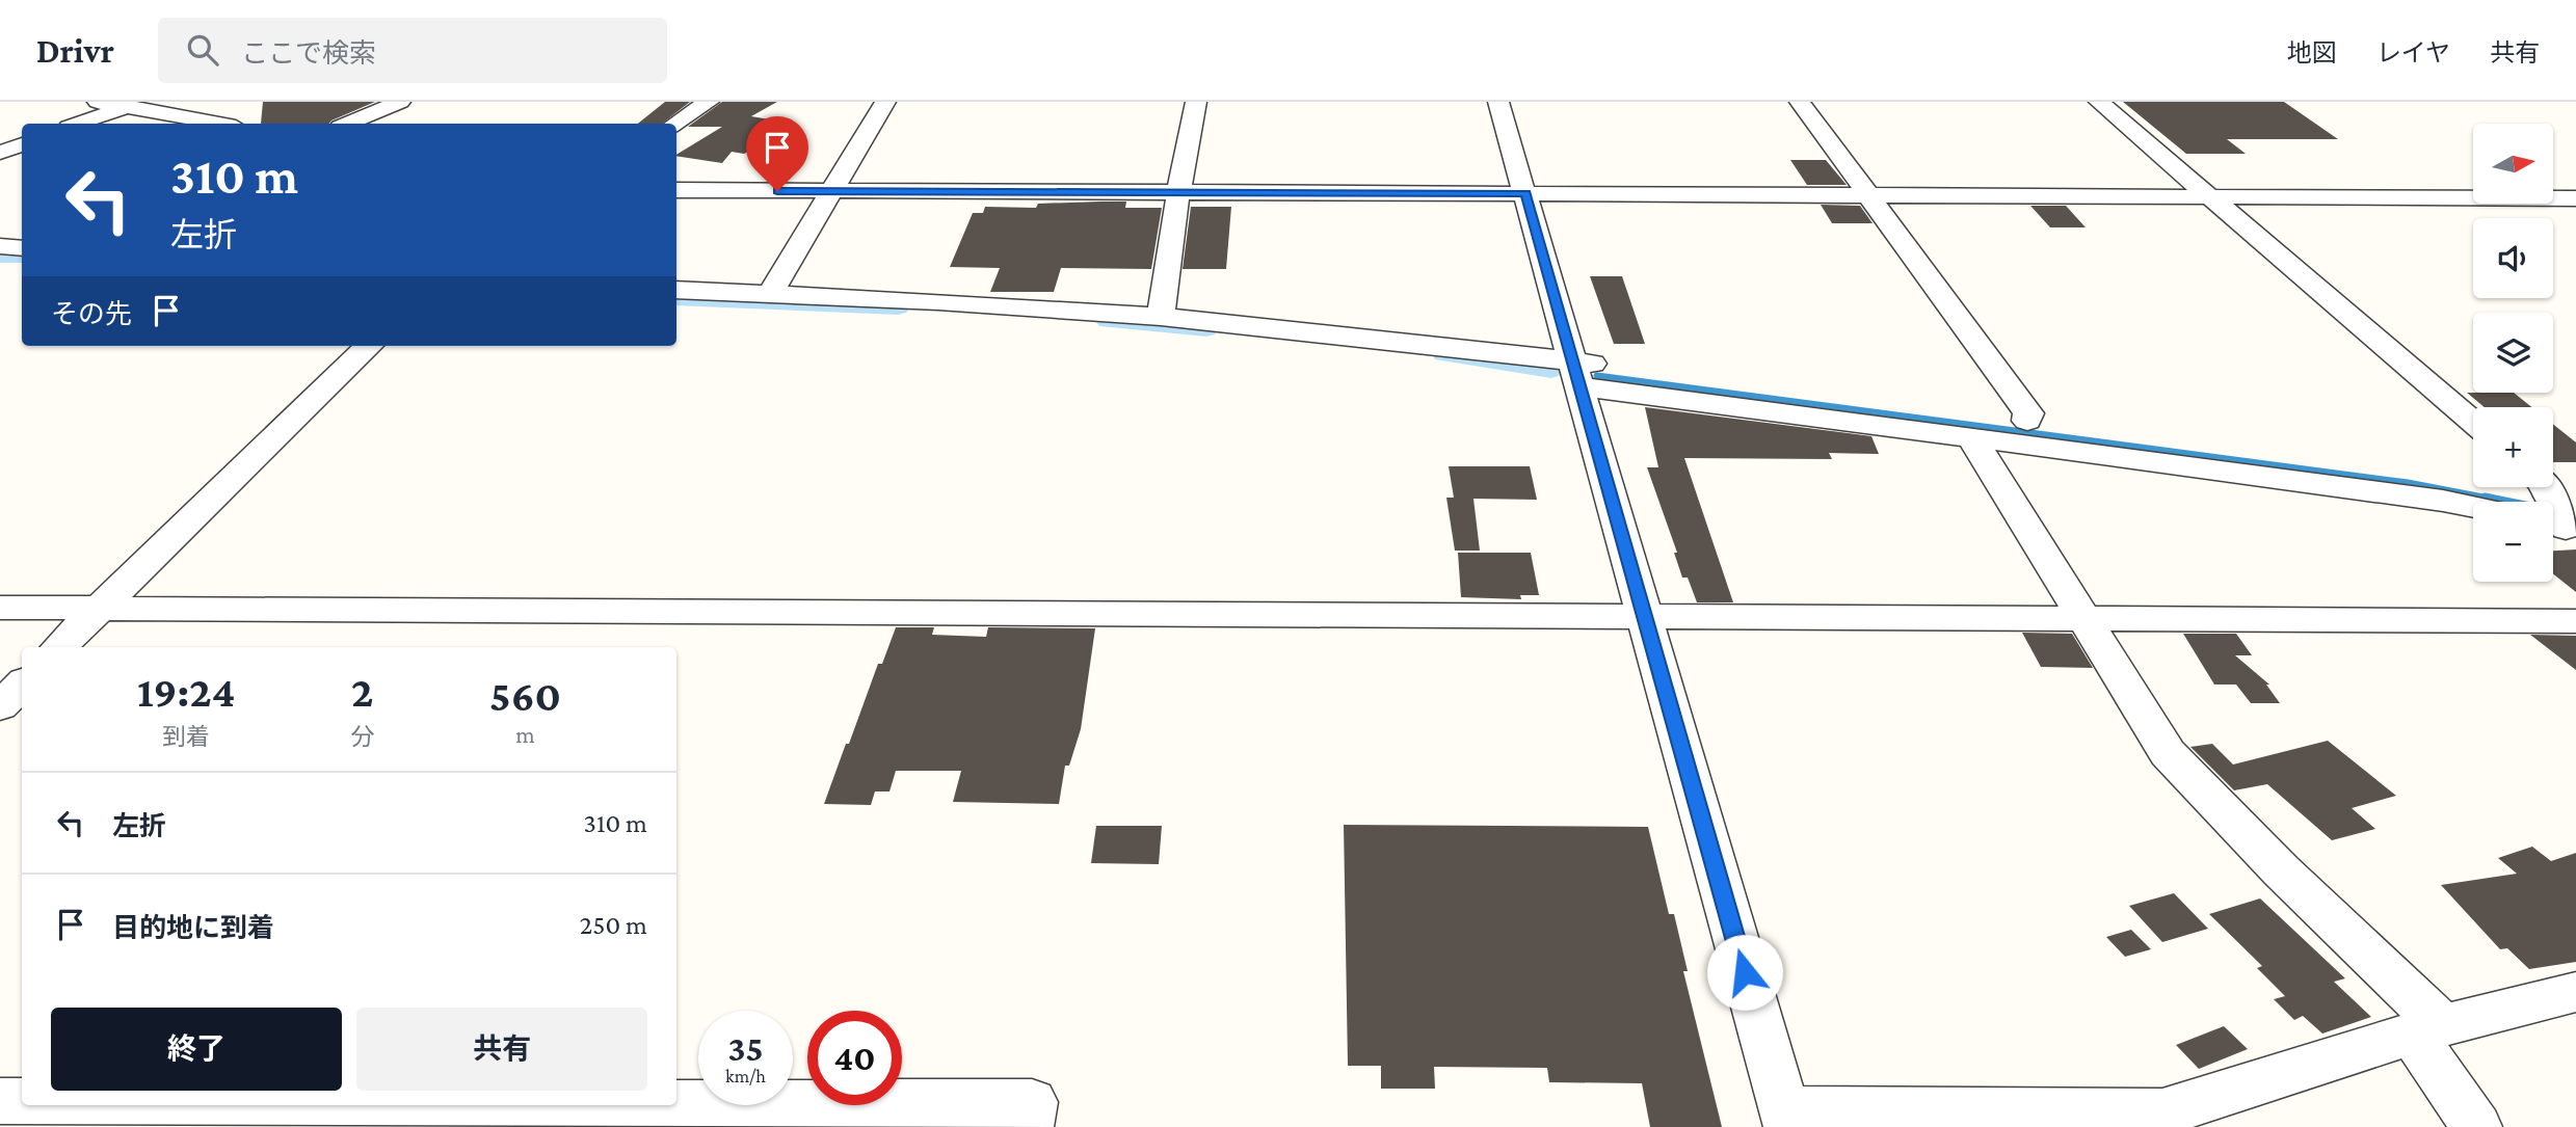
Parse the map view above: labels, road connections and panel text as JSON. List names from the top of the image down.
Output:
{
  "north": "right",
  "page": {
    "header": "Drivr",
    "search": "ここで検索",
    "nav": ["地図", "レイヤ", "共有"],
    "map_buttons": ["+", "−"],
    "turn": ["310 m", "左折"],
    "then": "その先",
    "eta": [
      "19:24",
      "到着",
      "2",
      "分",
      "560",
      "m"
    ],
    "list": [
      {
        "name": "左折",
        "value": "310 m"
      },
      {
        "name": "目的地に到着",
        "value": "250 m"
      }
    ],
    "buttons": ["終了", "共有"],
    "speed": "35 km/h",
    "limit": "40"
  }
}
